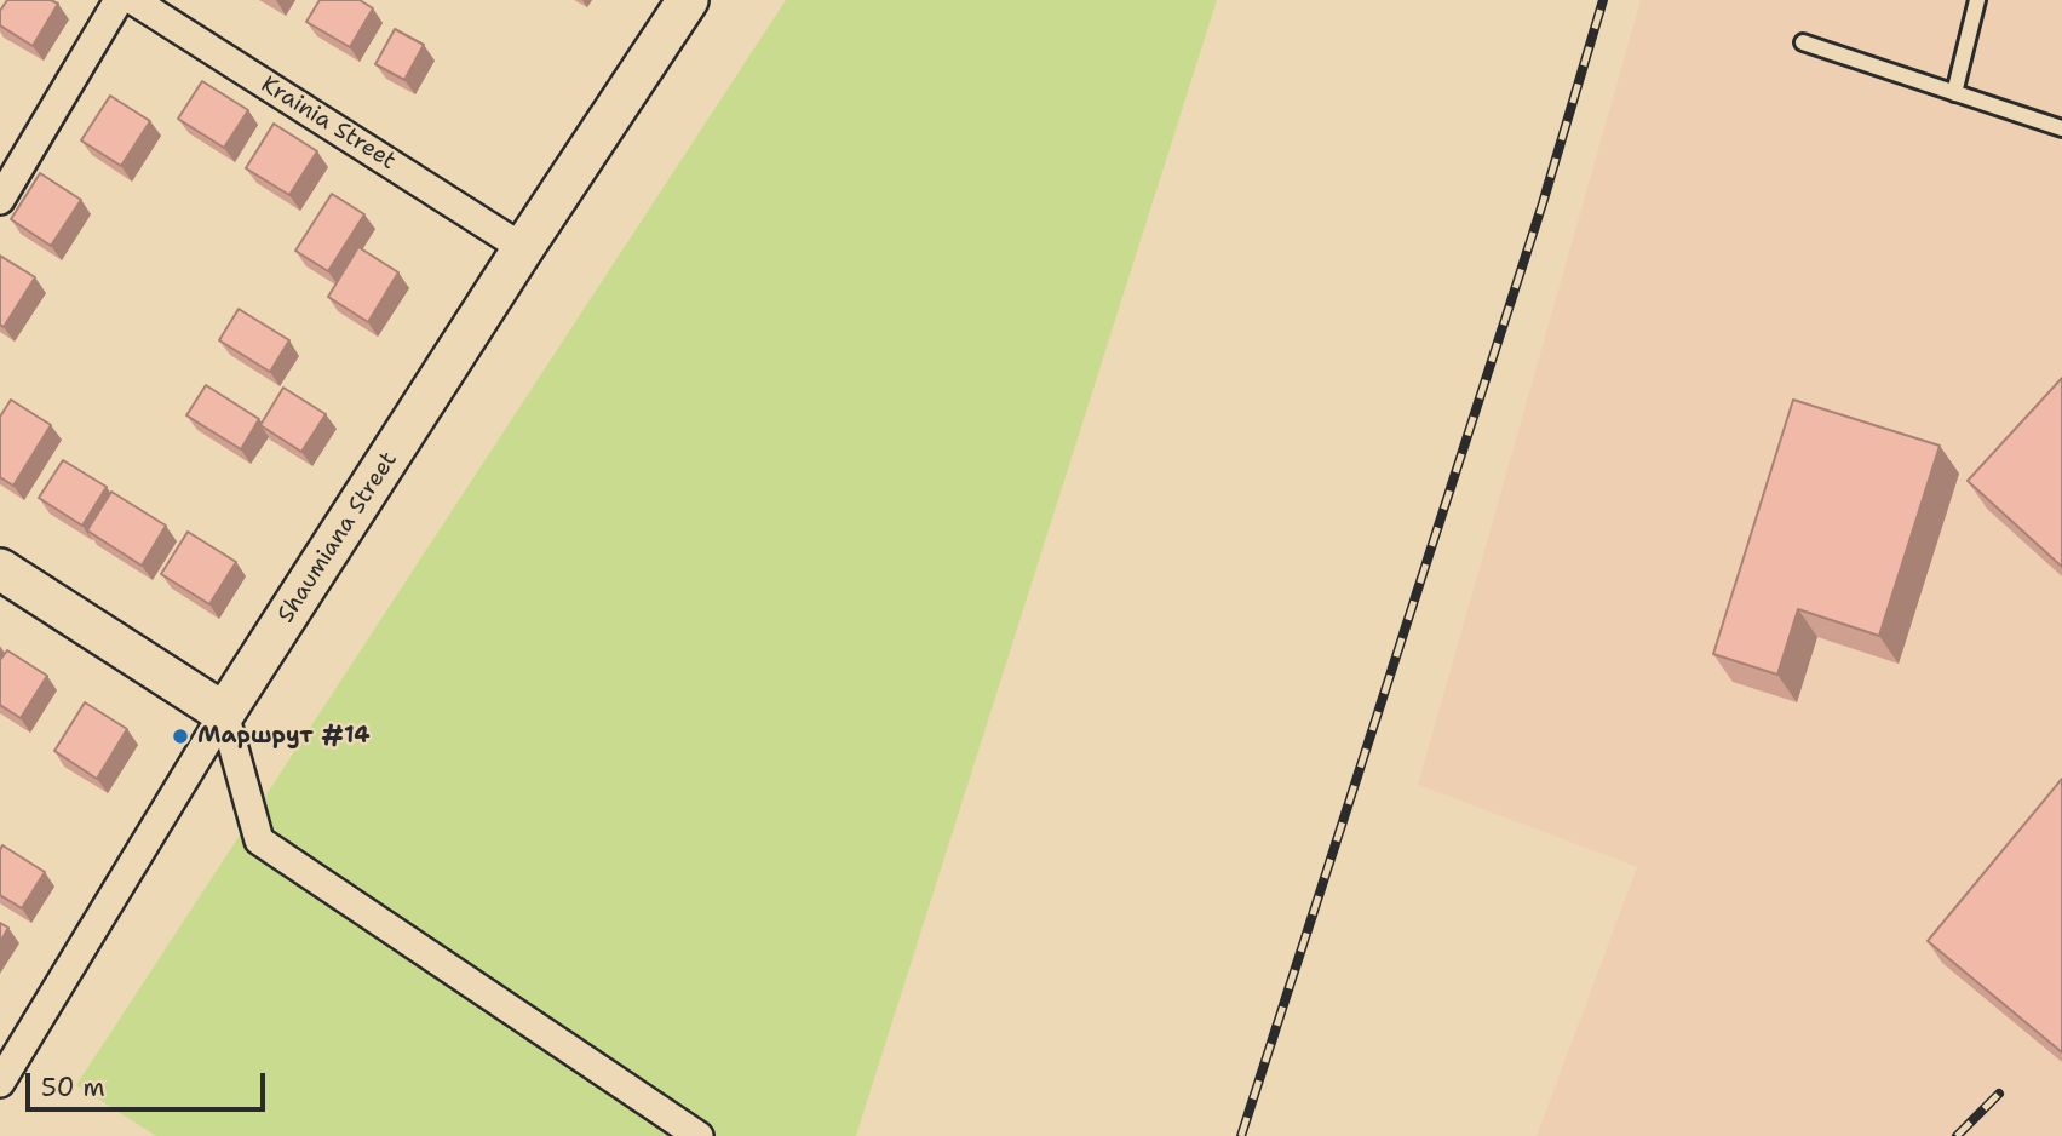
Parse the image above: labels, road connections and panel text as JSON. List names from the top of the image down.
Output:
{
  "streets": {
    "street": ["Krainia Street", "Shaumiana Street"]
  },
  "crossings": [
    ["Krainia Street", "Shaumiana Street"]
  ],
  "places": ["Маршрут #14"],
  "scale_bar": "50 m"
}
